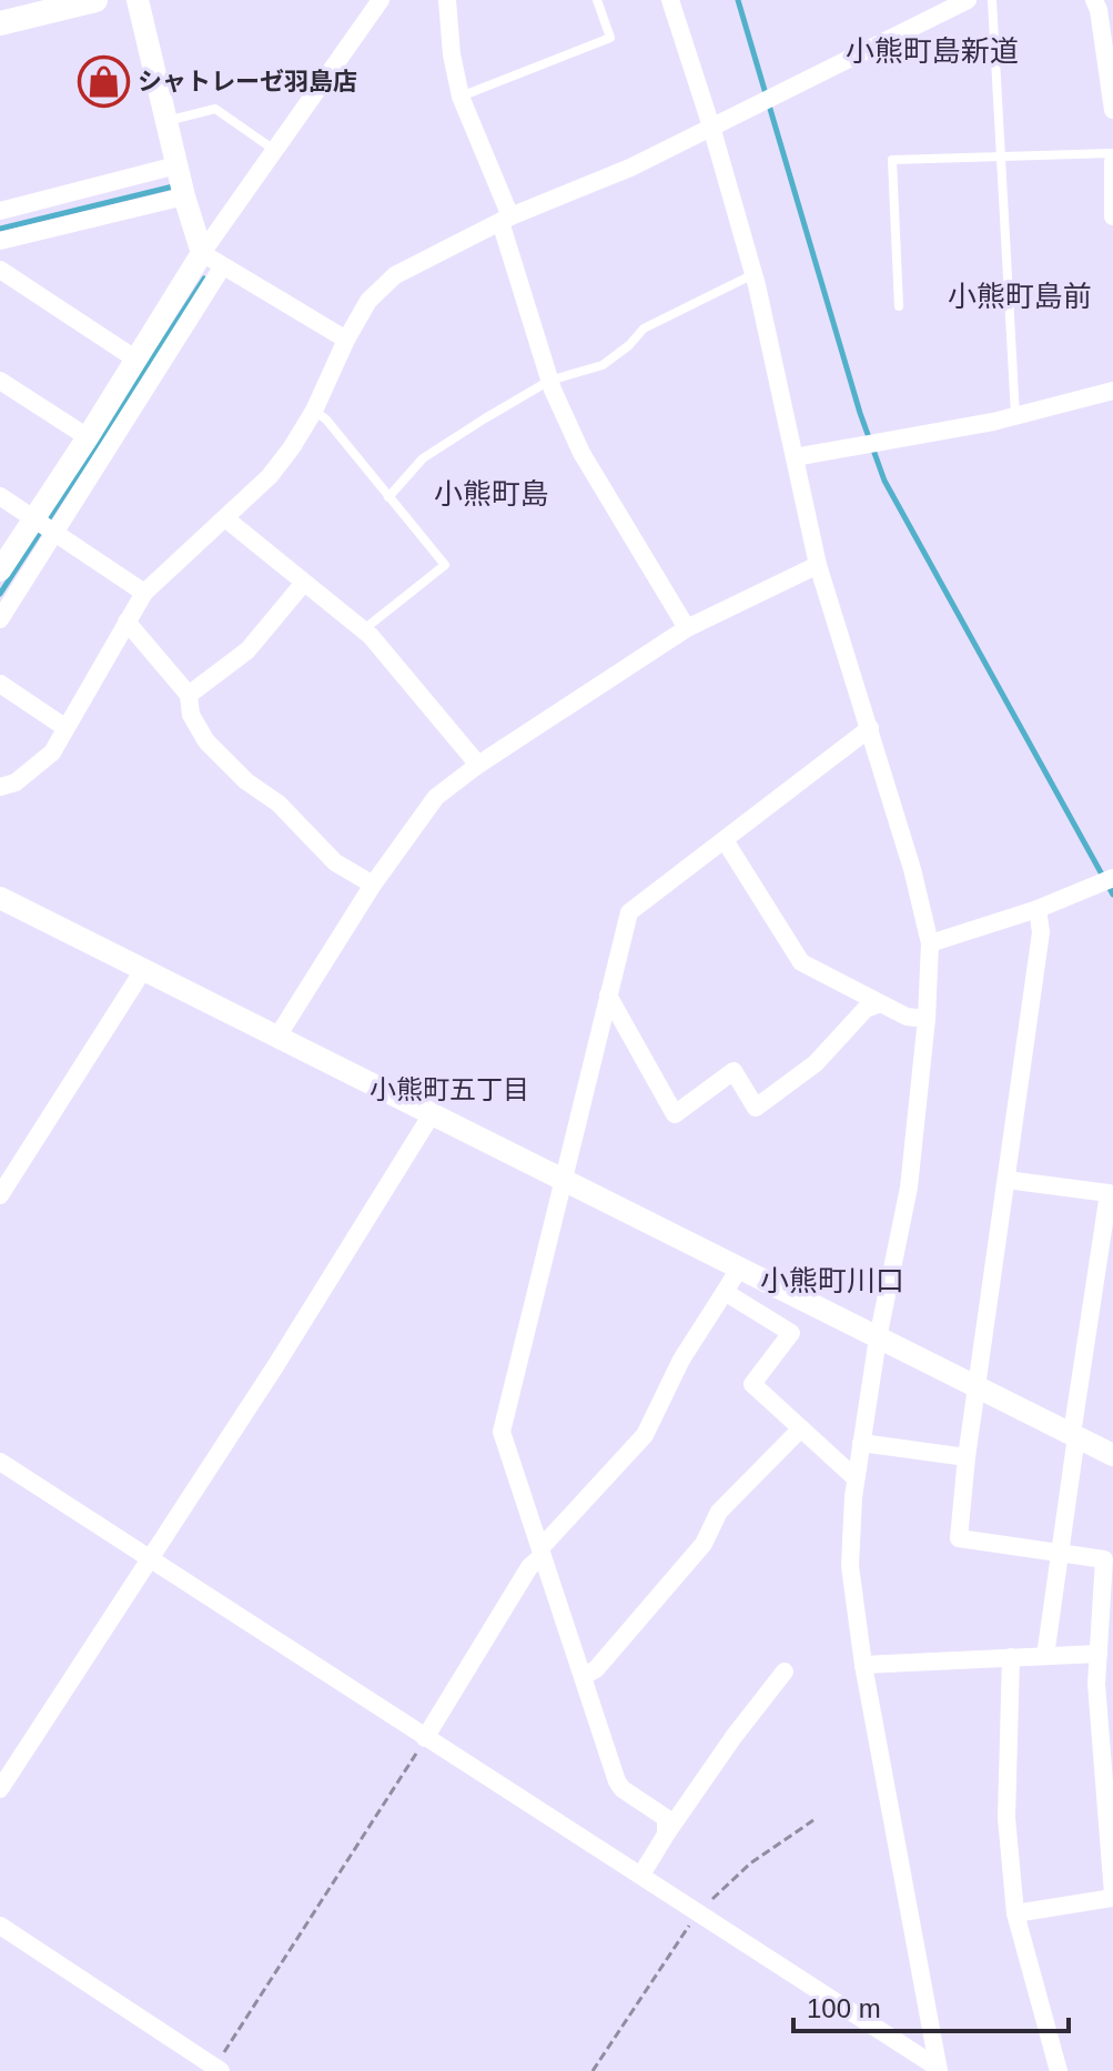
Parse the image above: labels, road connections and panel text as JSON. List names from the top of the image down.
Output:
{
  "districts": [
    "小熊町島新道",
    "小熊町島前",
    "小熊町島",
    "小熊町五丁目",
    "小熊町川口"
  ],
  "places": {
    "shop": ["シャトレーゼ羽島店"]
  },
  "scale_bar": "100 m"
}
